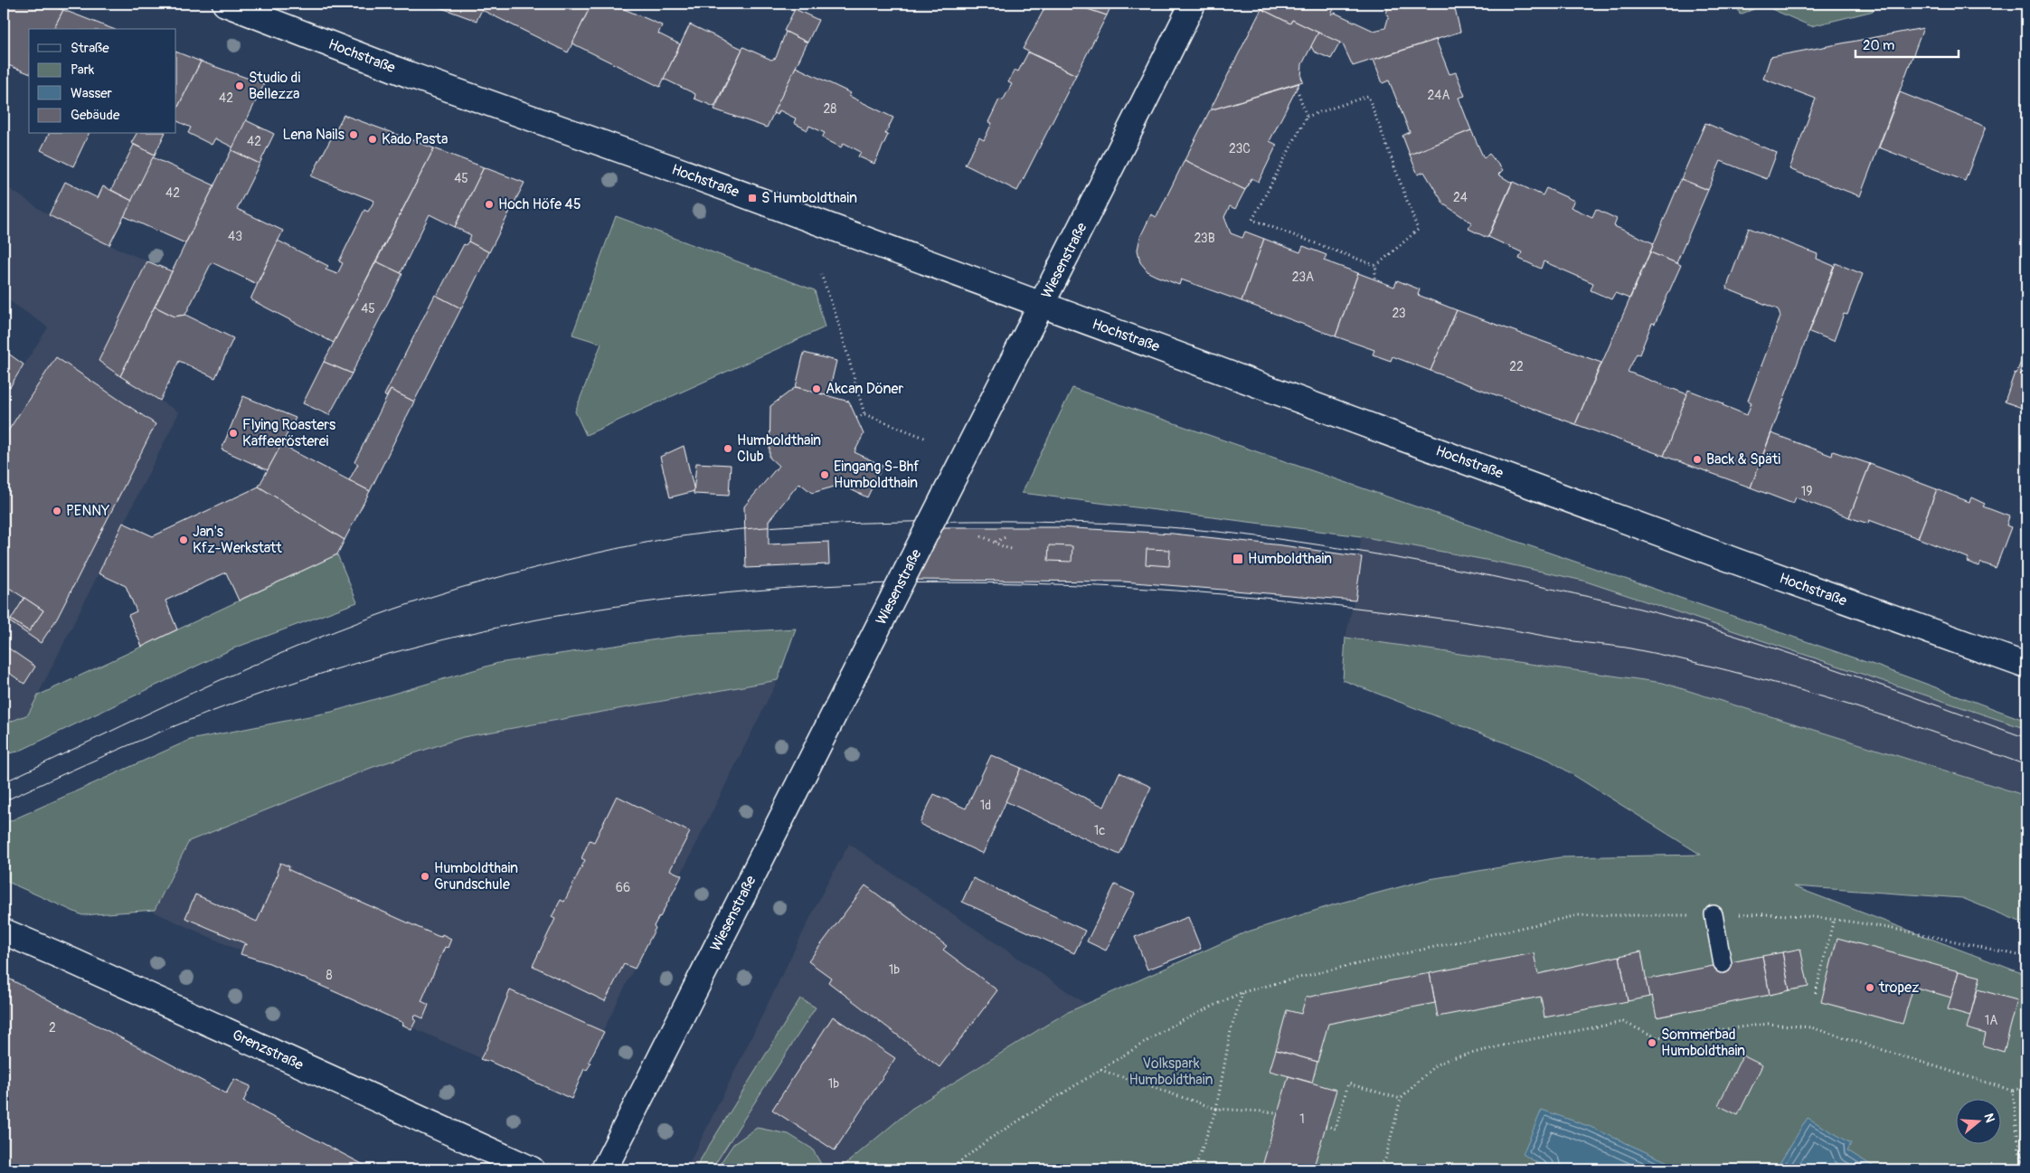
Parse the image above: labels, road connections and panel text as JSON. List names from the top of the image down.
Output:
{
  "streets": {
    "street": ["Hochstraße", "Wiesenstraße", "Grenzstraße"]
  },
  "crossings": [
    ["Hochstraße", "Wiesenstraße"]
  ],
  "parks": ["Volkspark Humboldthain"],
  "places": {
    "other": [
      "Studio di Bellezza",
      "Lena Nails",
      "Kado Pasta",
      "Hoch Höfe 45",
      "Akcan Döner",
      "Flying Roasters Kaffeerösterei",
      "Humboldthain Club",
      "Back & Späti",
      "Eingang S-Bhf Humboldthain",
      "PENNY",
      "Jan's Kfz-Werkstatt",
      "Humboldthain Grundschule",
      "tropez",
      "Sommerbad Humboldthain"
    ],
    "transit": ["S Humboldthain", "Humboldthain"]
  },
  "house_numbers": [
    "24A",
    "42",
    "28",
    "42",
    "23C",
    "45",
    "42",
    "24",
    "43",
    "23B",
    "23A",
    "45",
    "23",
    "22",
    "19",
    "1d",
    "1c",
    "66",
    "1b",
    "8",
    "1A",
    "2",
    "1b",
    "1"
  ],
  "legend": [
    "Straße",
    "Park",
    "Wasser",
    "Gebäude"
  ],
  "scale_bar": "20 m",
  "north": "right"
}
